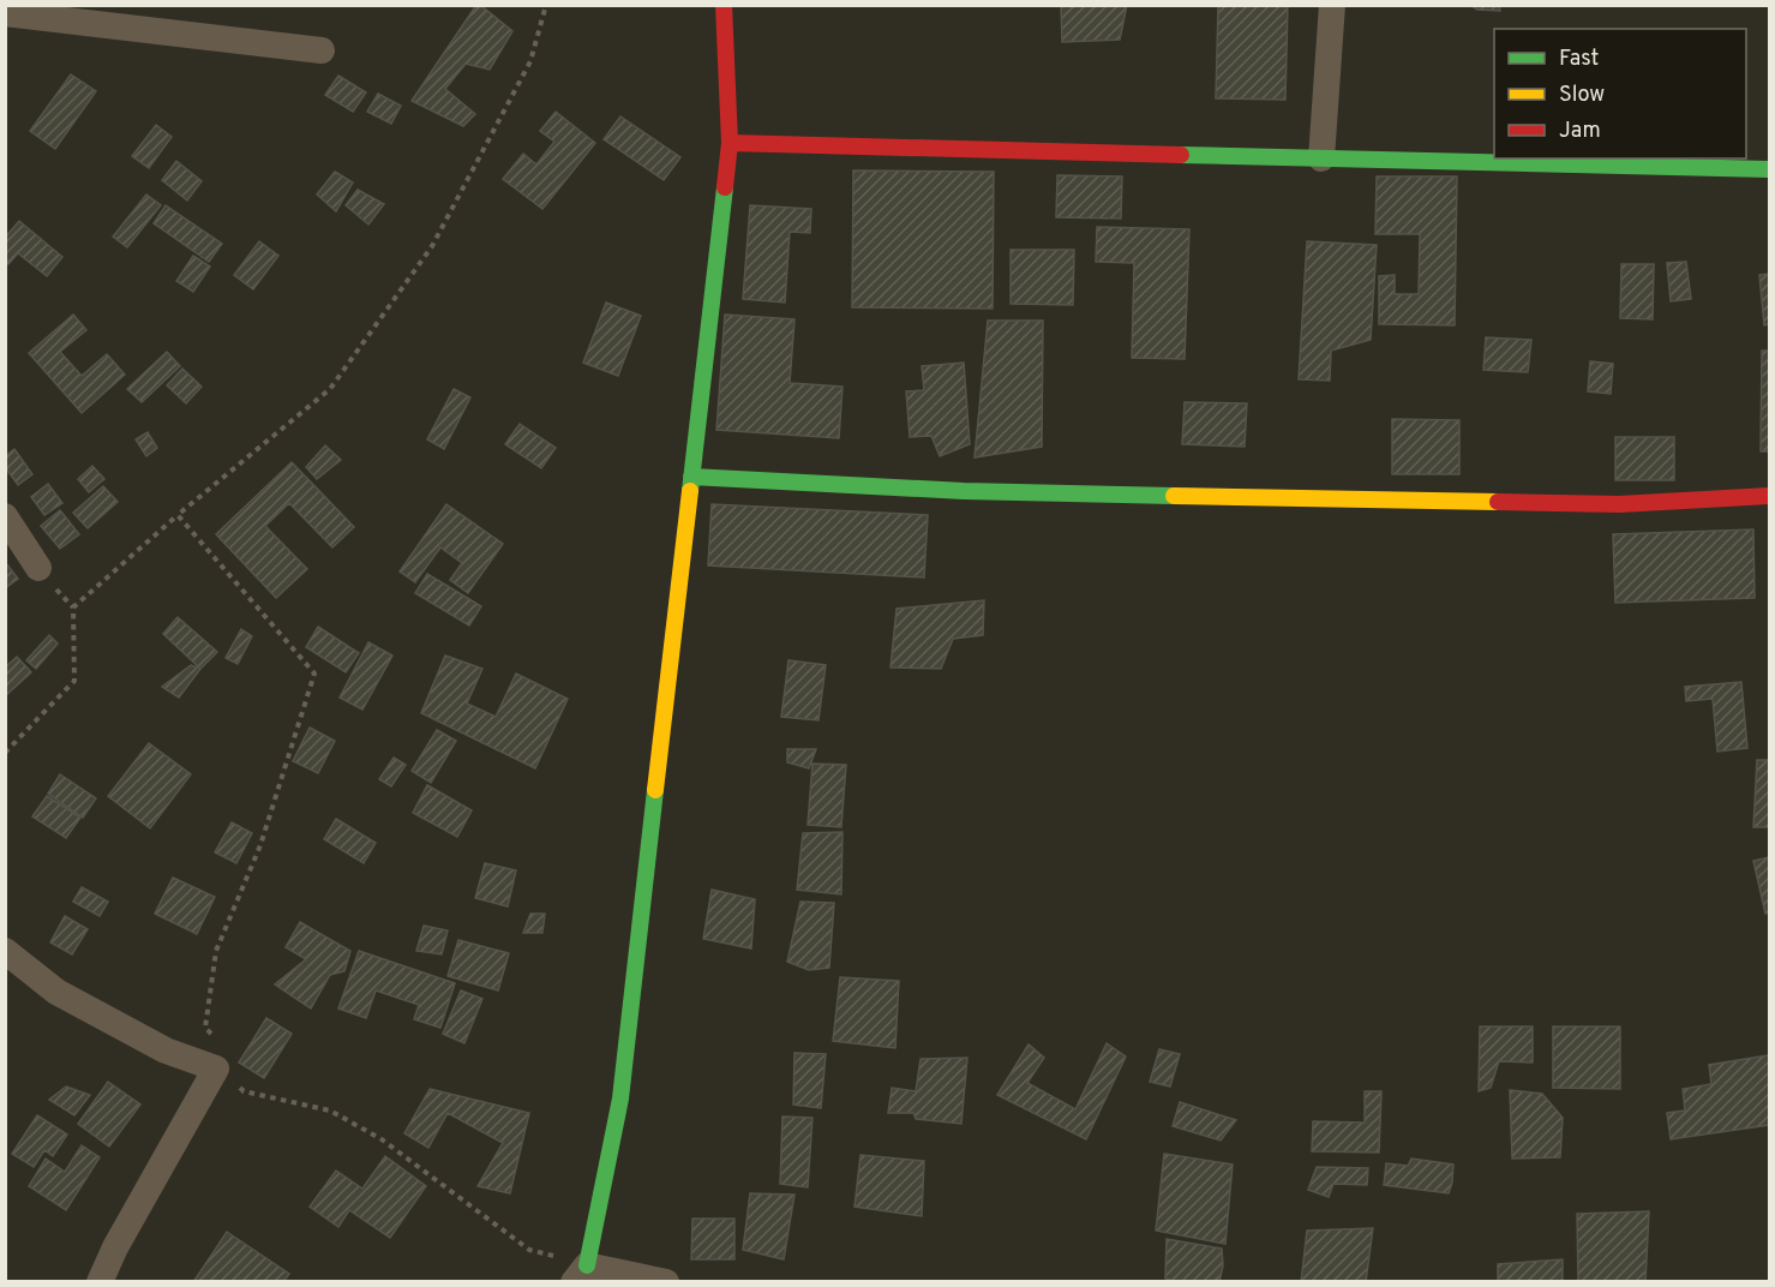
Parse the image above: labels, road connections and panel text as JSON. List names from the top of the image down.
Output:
{
  "legend": ["Fast", "Slow", "Jam"]
}
